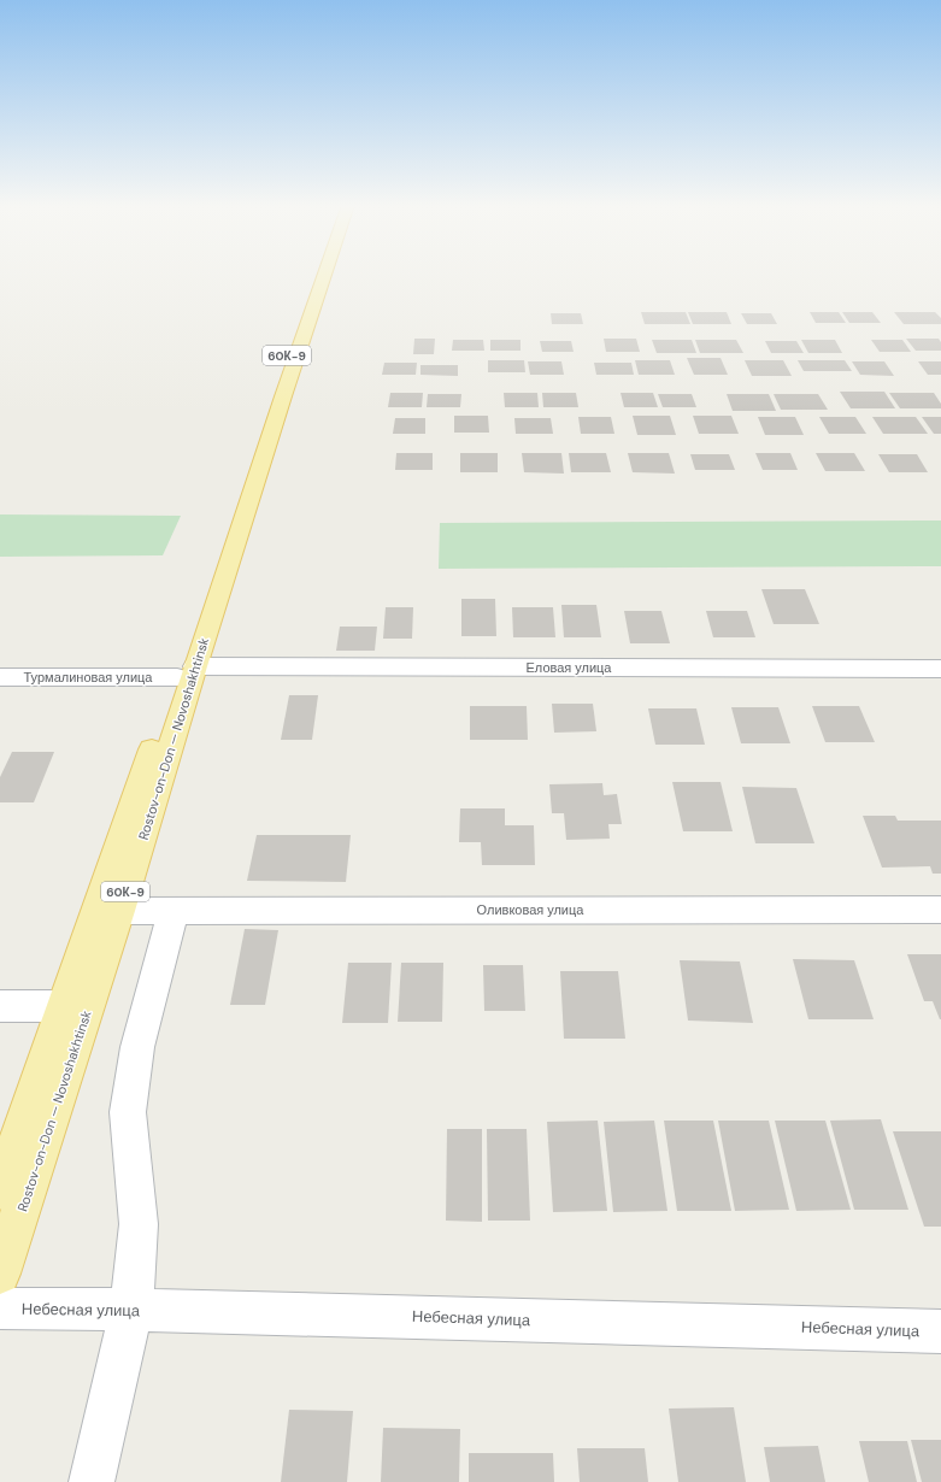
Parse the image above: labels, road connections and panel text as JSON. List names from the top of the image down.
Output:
{
  "streets": {
    "main road": ["60К-9", "Rostov-on-Don — Novoshakhtinsk"],
    "street": [
      "Еловая улица",
      "Турмалиновая улица",
      "Оливковая улица",
      "Небесная улица"
    ]
  },
  "crossings": [
    ["Еловая улица", "Турмалиновая улица"],
    ["Еловая улица", "Rostov-on-Don — Novoshakhtinsk"],
    ["Турмалиновая улица", "Rostov-on-Don — Novoshakhtinsk"],
    ["Rostov-on-Don — Novoshakhtinsk", "Оливковая улица"]
  ]
}
